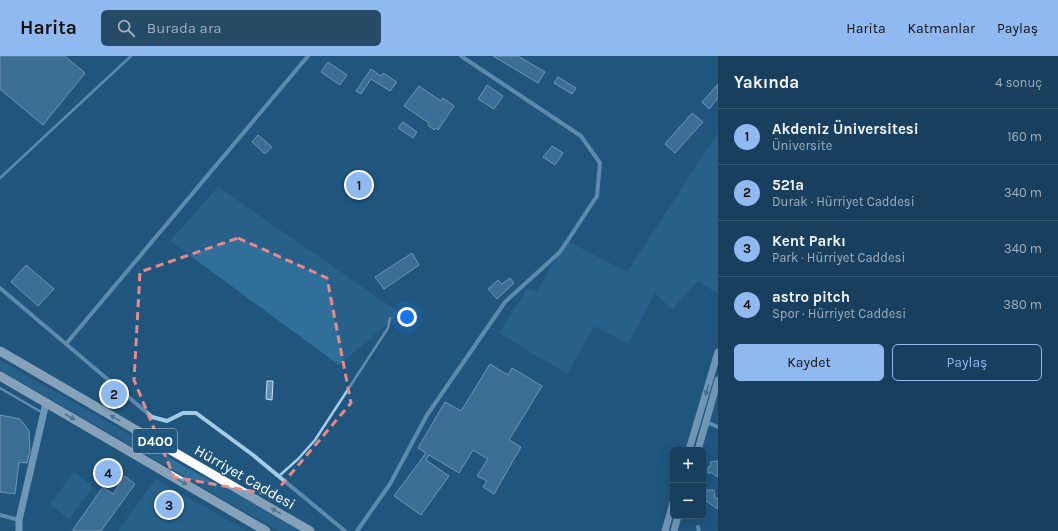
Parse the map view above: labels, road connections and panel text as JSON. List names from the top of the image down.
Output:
{
  "streets": {
    "highway": ["D400", "Hürriyet Caddesi"]
  },
  "page": {
    "header": "Harita",
    "search": "Burada ara",
    "nav": ["Harita", "Katmanlar", "Paylaş"],
    "heading": ["Yakında", "4 sonuç"],
    "list": [
      {
        "mark": "1",
        "name": "Akdeniz Üniversitesi",
        "note": "Üniversite",
        "value": "160 m"
      },
      {
        "mark": "2",
        "name": "521a",
        "note": "Durak · Hürriyet Caddesi",
        "value": "340 m"
      },
      {
        "mark": "3",
        "name": "Kent Parkı",
        "note": "Park · Hürriyet Caddesi",
        "value": "340 m"
      },
      {
        "mark": "4",
        "name": "astro pitch",
        "note": "Spor · Hürriyet Caddesi",
        "value": "380 m"
      }
    ],
    "pins": [
      "1",
      "2",
      "4",
      "3"
    ],
    "buttons": ["Kaydet", "Paylaş"],
    "map_buttons": ["+", "−"]
  }
}
